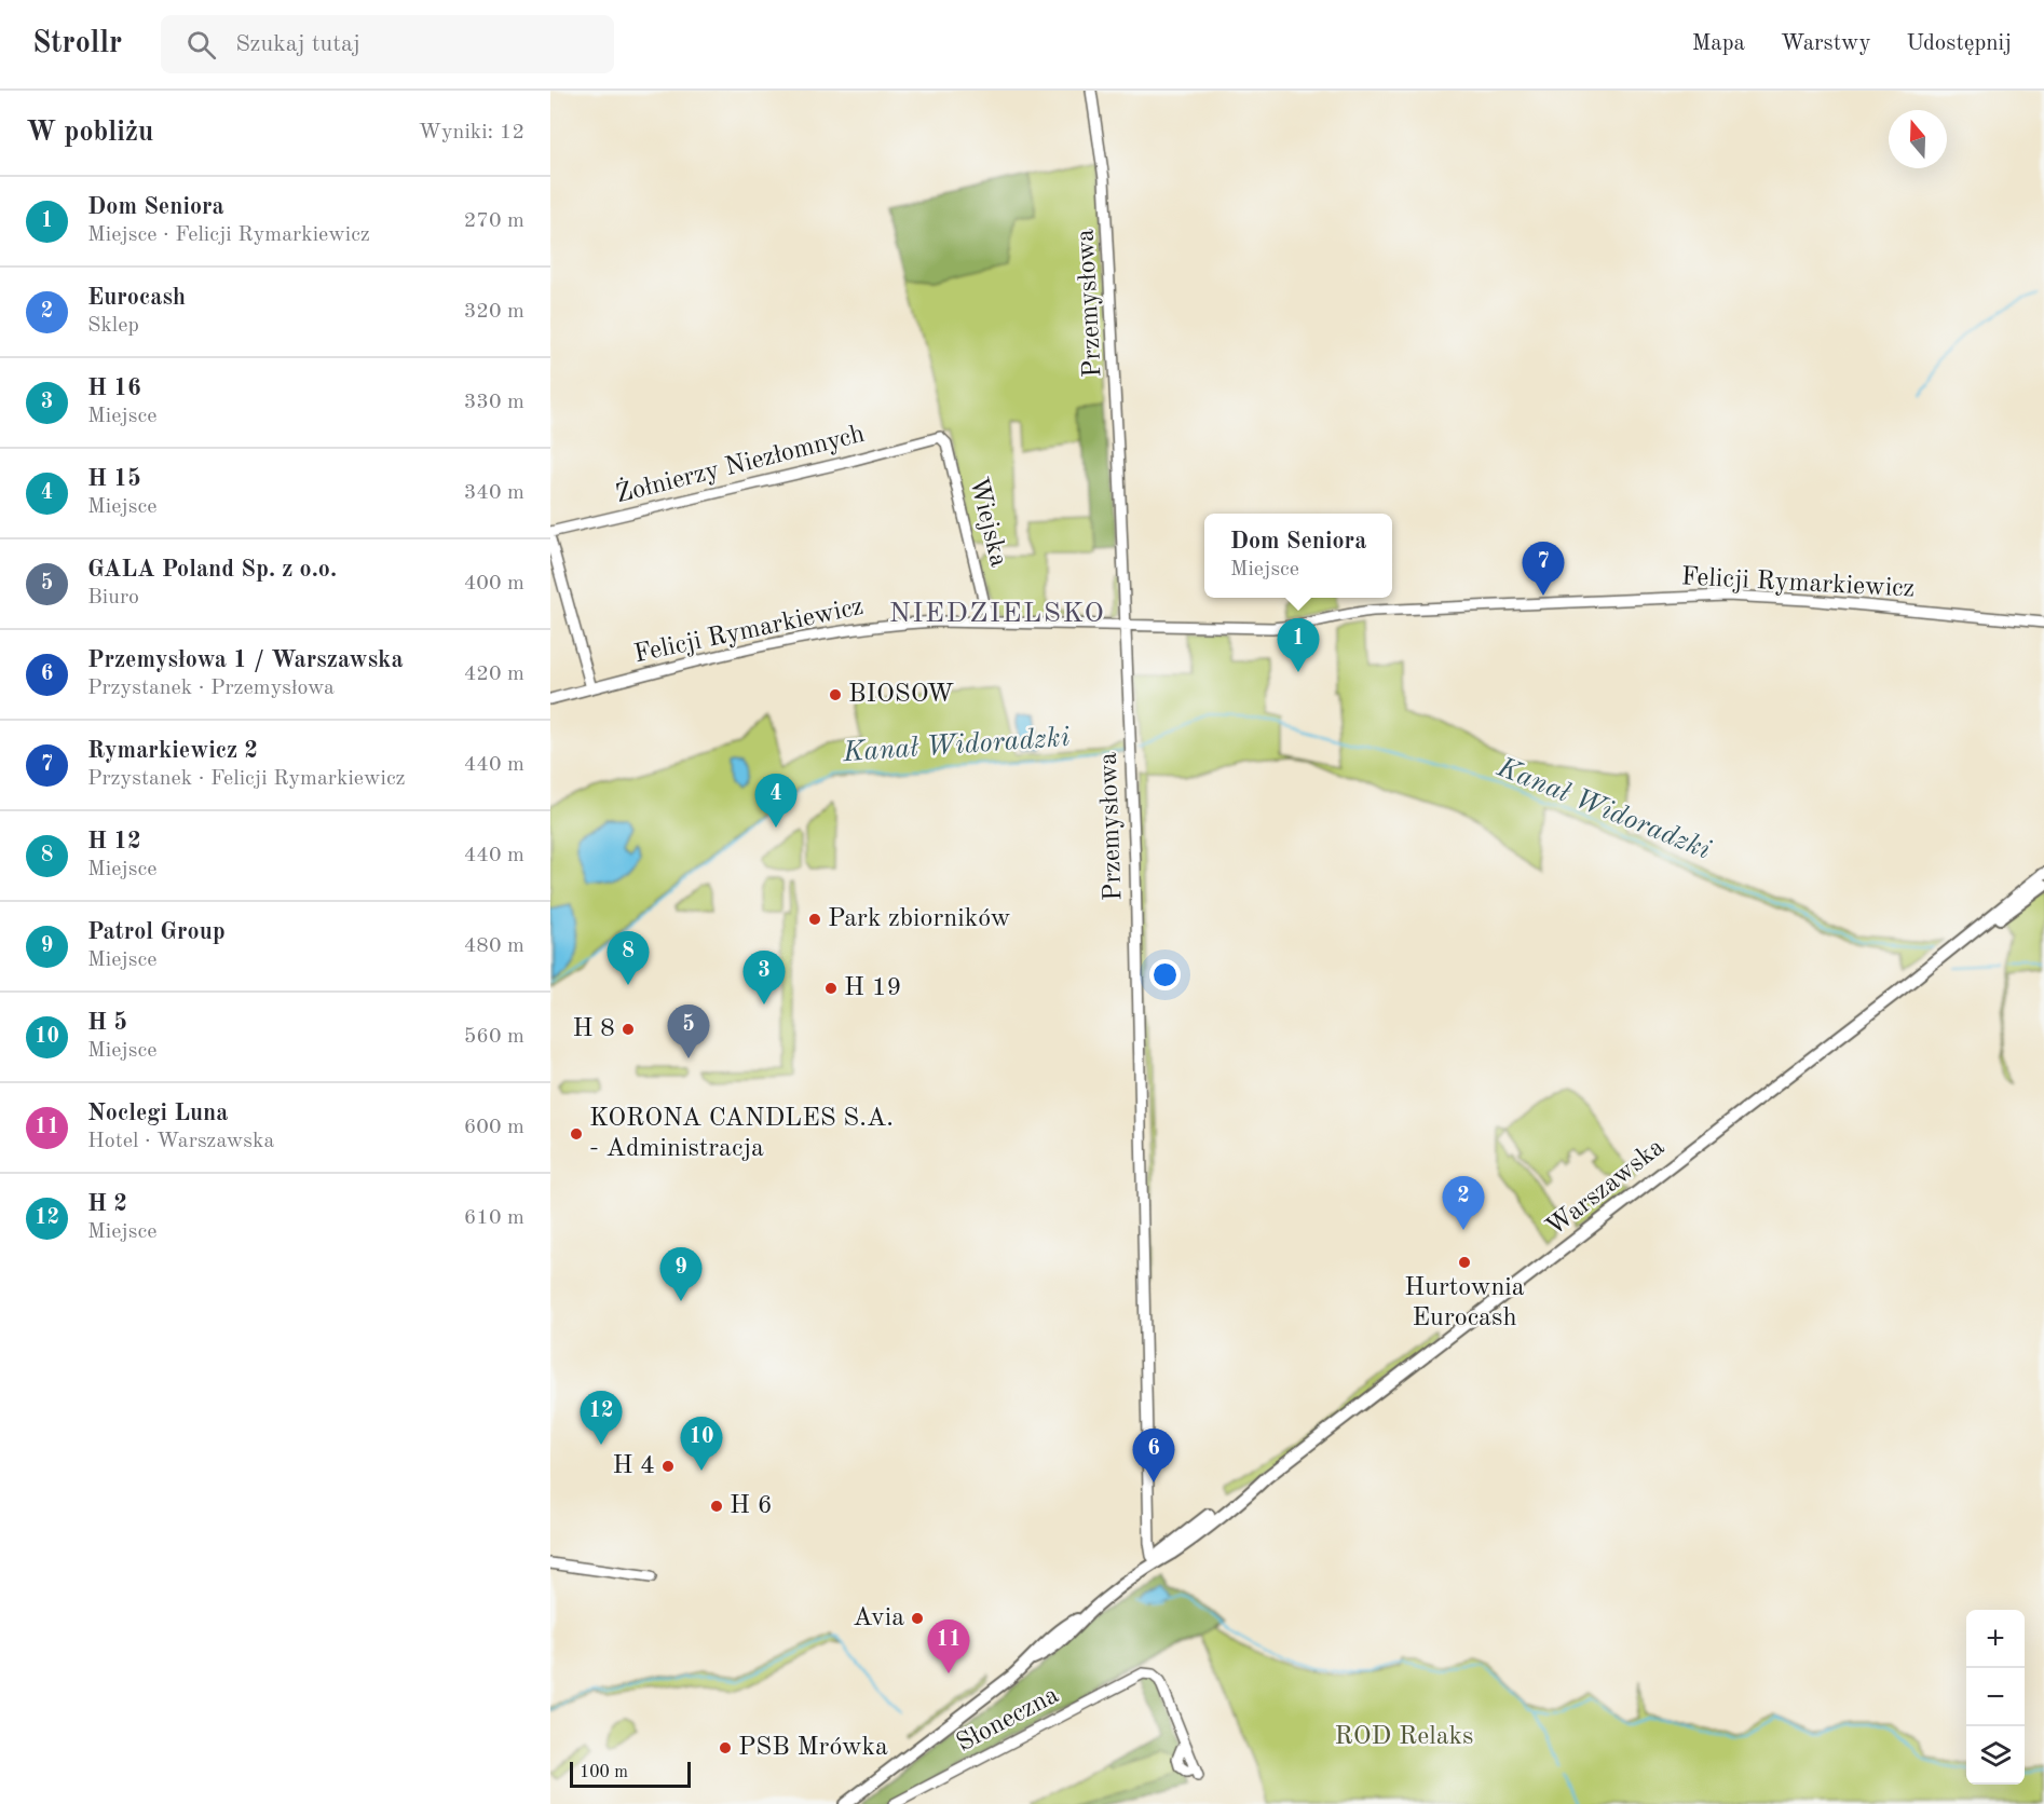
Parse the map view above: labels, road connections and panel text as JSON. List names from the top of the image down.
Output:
{
  "streets": {
    "main road": ["Warszawska"],
    "street": [
      "Przemysłowa",
      "Żołnierzy Niezłomnych",
      "Wiejska",
      "Felicji Rymarkiewicz",
      "Słoneczna"
    ]
  },
  "crossings": [
    ["Przemysłowa", "Felicji Rymarkiewicz"],
    ["Przemysłowa", "Warszawska"],
    ["Żołnierzy Niezłomnych", "Wiejska"],
    ["Wiejska", "Felicji Rymarkiewicz"]
  ],
  "districts": ["NIEDZIELSKO"],
  "water": ["Kanał Widoradzki"],
  "parks": ["ROD Relaks"],
  "places": [
    "BIOSOW",
    "Park zbiorników",
    "H 19",
    "H 8",
    "KORONA CANDLES S.A. - Administracja",
    "Hurtownia Eurocash",
    "H 4",
    "H 6",
    "Avia",
    "PSB Mrówka"
  ],
  "scale_bar": "100 m",
  "north": "top",
  "page": {
    "header": "Strollr",
    "search": "Szukaj tutaj",
    "nav": ["Mapa", "Warstwy", "Udostępnij"],
    "heading": ["W pobliżu", "Wyniki: 12"],
    "list": [
      {
        "mark": "1",
        "name": "Dom Seniora",
        "note": "Miejsce · Felicji Rymarkiewicz",
        "value": "270 m"
      },
      {
        "mark": "2",
        "name": "Eurocash",
        "note": "Sklep",
        "value": "320 m"
      },
      {
        "mark": "3",
        "name": "H 16",
        "note": "Miejsce",
        "value": "330 m"
      },
      {
        "mark": "4",
        "name": "H 15",
        "note": "Miejsce",
        "value": "340 m"
      },
      {
        "mark": "5",
        "name": "GALA Poland Sp. z o.o.",
        "note": "Biuro",
        "value": "400 m"
      },
      {
        "mark": "6",
        "name": "Przemysłowa 1 / Warszawska",
        "note": "Przystanek · Przemysłowa",
        "value": "420 m"
      },
      {
        "mark": "7",
        "name": "Rymarkiewicz 2",
        "note": "Przystanek · Felicji Rymarkiewicz",
        "value": "440 m"
      },
      {
        "mark": "8",
        "name": "H 12",
        "note": "Miejsce",
        "value": "440 m"
      },
      {
        "mark": "9",
        "name": "Patrol Group",
        "note": "Miejsce",
        "value": "480 m"
      },
      {
        "mark": "10",
        "name": "H 5",
        "note": "Miejsce",
        "value": "560 m"
      },
      {
        "mark": "11",
        "name": "Noclegi Luna",
        "note": "Hotel · Warszawska",
        "value": "600 m"
      },
      {
        "mark": "12",
        "name": "H 2",
        "note": "Miejsce",
        "value": "610 m"
      }
    ],
    "popup": ["Dom Seniora", "Miejsce"],
    "pins": [
      "7",
      "1",
      "4",
      "8",
      "3",
      "5",
      "2",
      "9",
      "12",
      "10",
      "6",
      "11"
    ],
    "map_buttons": ["+", "−"],
    "scale": "100 m"
  }
}
